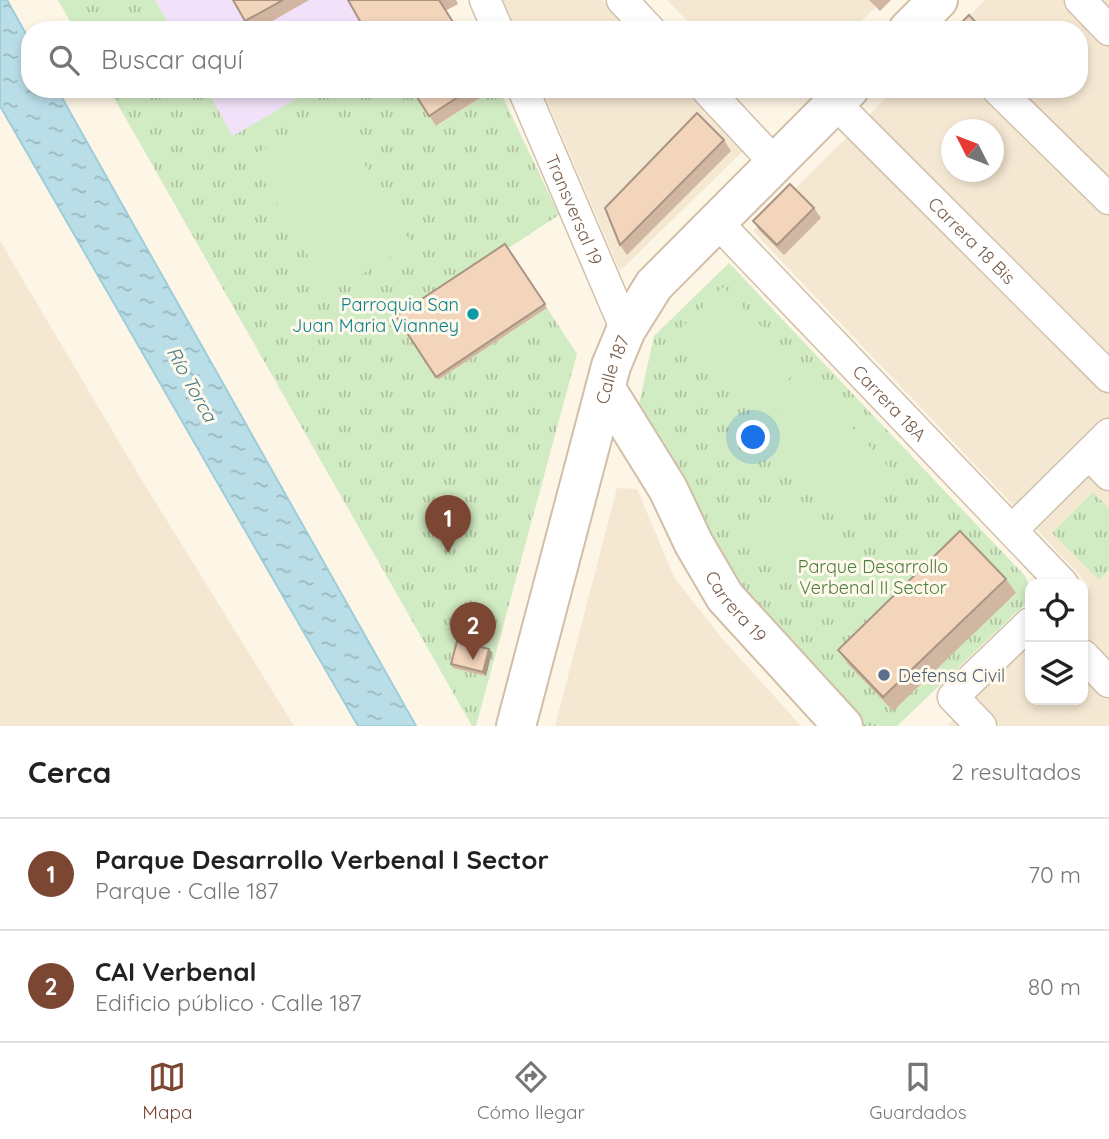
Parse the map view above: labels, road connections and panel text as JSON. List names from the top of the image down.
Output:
{
  "streets": {
    "street": [
      "Transversal 19",
      "Carrera 18 Bis",
      "Calle 187",
      "Carrera 18A",
      "Carrera 19"
    ]
  },
  "crossings": [
    ["Transversal 19", "Calle 187"],
    ["Calle 187", "Carrera 18A"],
    ["Calle 187", "Carrera 19"]
  ],
  "water": ["Río Torca"],
  "parks": ["Parque Desarrollo Verbenal II Sector"],
  "places": ["Parroquia San Juan Maria Vianney", "Defensa Civil"],
  "north": "top left",
  "page": {
    "search": "Buscar aquí",
    "pins": ["1", "2"],
    "heading": ["Cerca", "2 resultados"],
    "list": [
      {
        "mark": "1",
        "name": "Parque Desarrollo Verbenal I Sector",
        "note": "Parque · Calle 187",
        "value": "70 m"
      },
      {
        "mark": "2",
        "name": "CAI Verbenal",
        "note": "Edificio público · Calle 187",
        "value": "80 m"
      }
    ],
    "nav": ["Mapa", "Cómo llegar", "Guardados"]
  }
}
